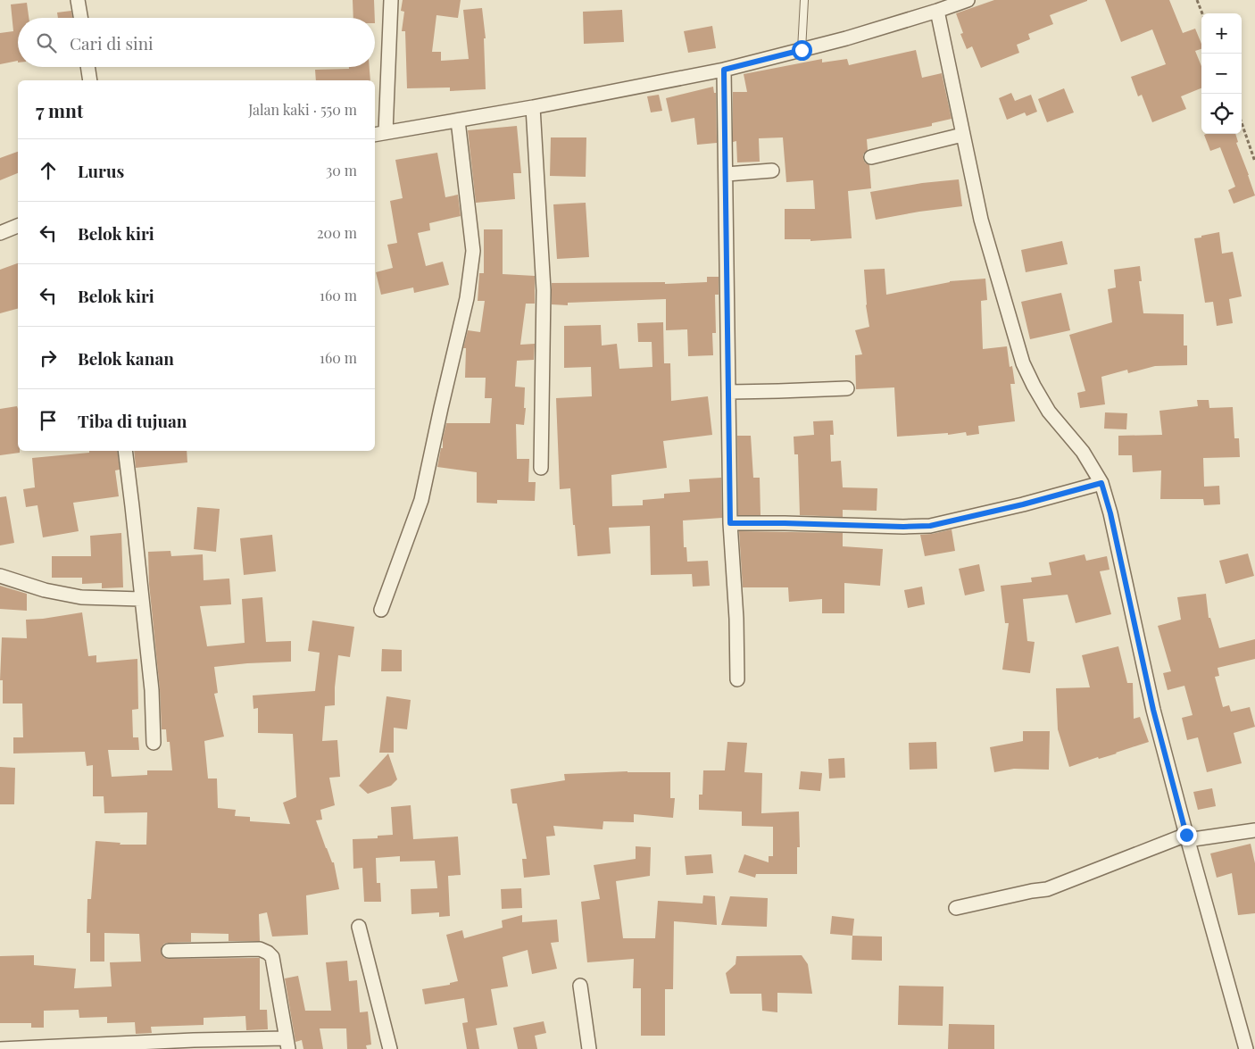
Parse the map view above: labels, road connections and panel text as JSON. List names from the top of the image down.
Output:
{
  "page": {
    "map_buttons": ["+", "−"],
    "search": "Cari di sini",
    "heading": ["7 mnt", "Jalan kaki · 550 m"],
    "list": [
      ["Lurus", "30 m"],
      ["Belok kiri", "200 m"],
      ["Belok kiri", "160 m"],
      ["Belok kanan", "160 m"],
      "Tiba di tujuan"
    ]
  }
}
